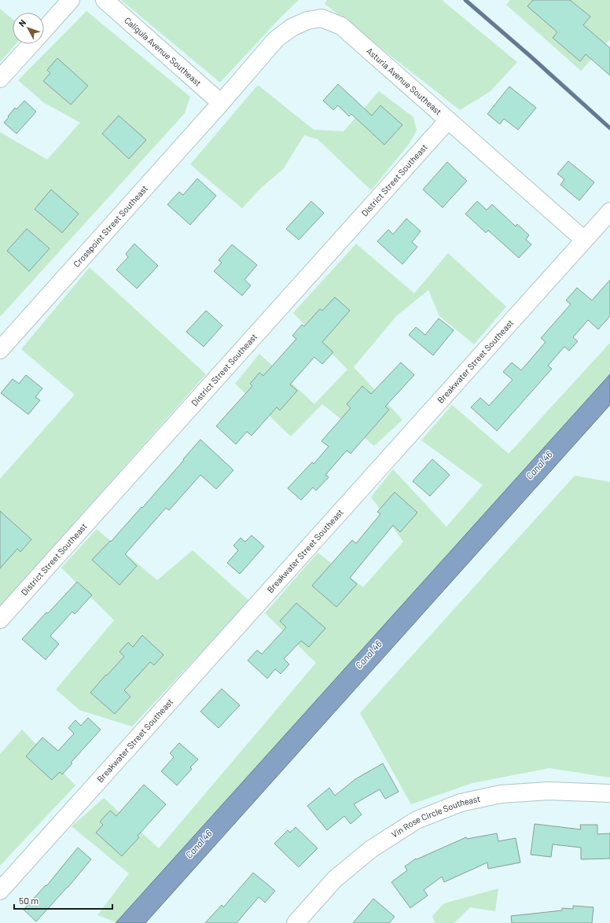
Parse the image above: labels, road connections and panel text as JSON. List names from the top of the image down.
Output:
{
  "streets": {
    "street": [
      "Caligula Avenue Southeast",
      "Asturia Avenue Southeast",
      "District Street Southeast",
      "Crosspoint Street Southeast",
      "Breakwater Street Southeast",
      "Vin Rose Circle Southeast"
    ]
  },
  "crossings": [
    ["Caligula Avenue Southeast", "Asturia Avenue Southeast"],
    ["Caligula Avenue Southeast", "Crosspoint Street Southeast"],
    ["Asturia Avenue Southeast", "District Street Southeast"],
    ["Asturia Avenue Southeast", "Crosspoint Street Southeast"],
    ["Asturia Avenue Southeast", "Breakwater Street Southeast"]
  ],
  "water": ["Canal 46"],
  "scale_bar": "50 m",
  "north": "top left"
}
